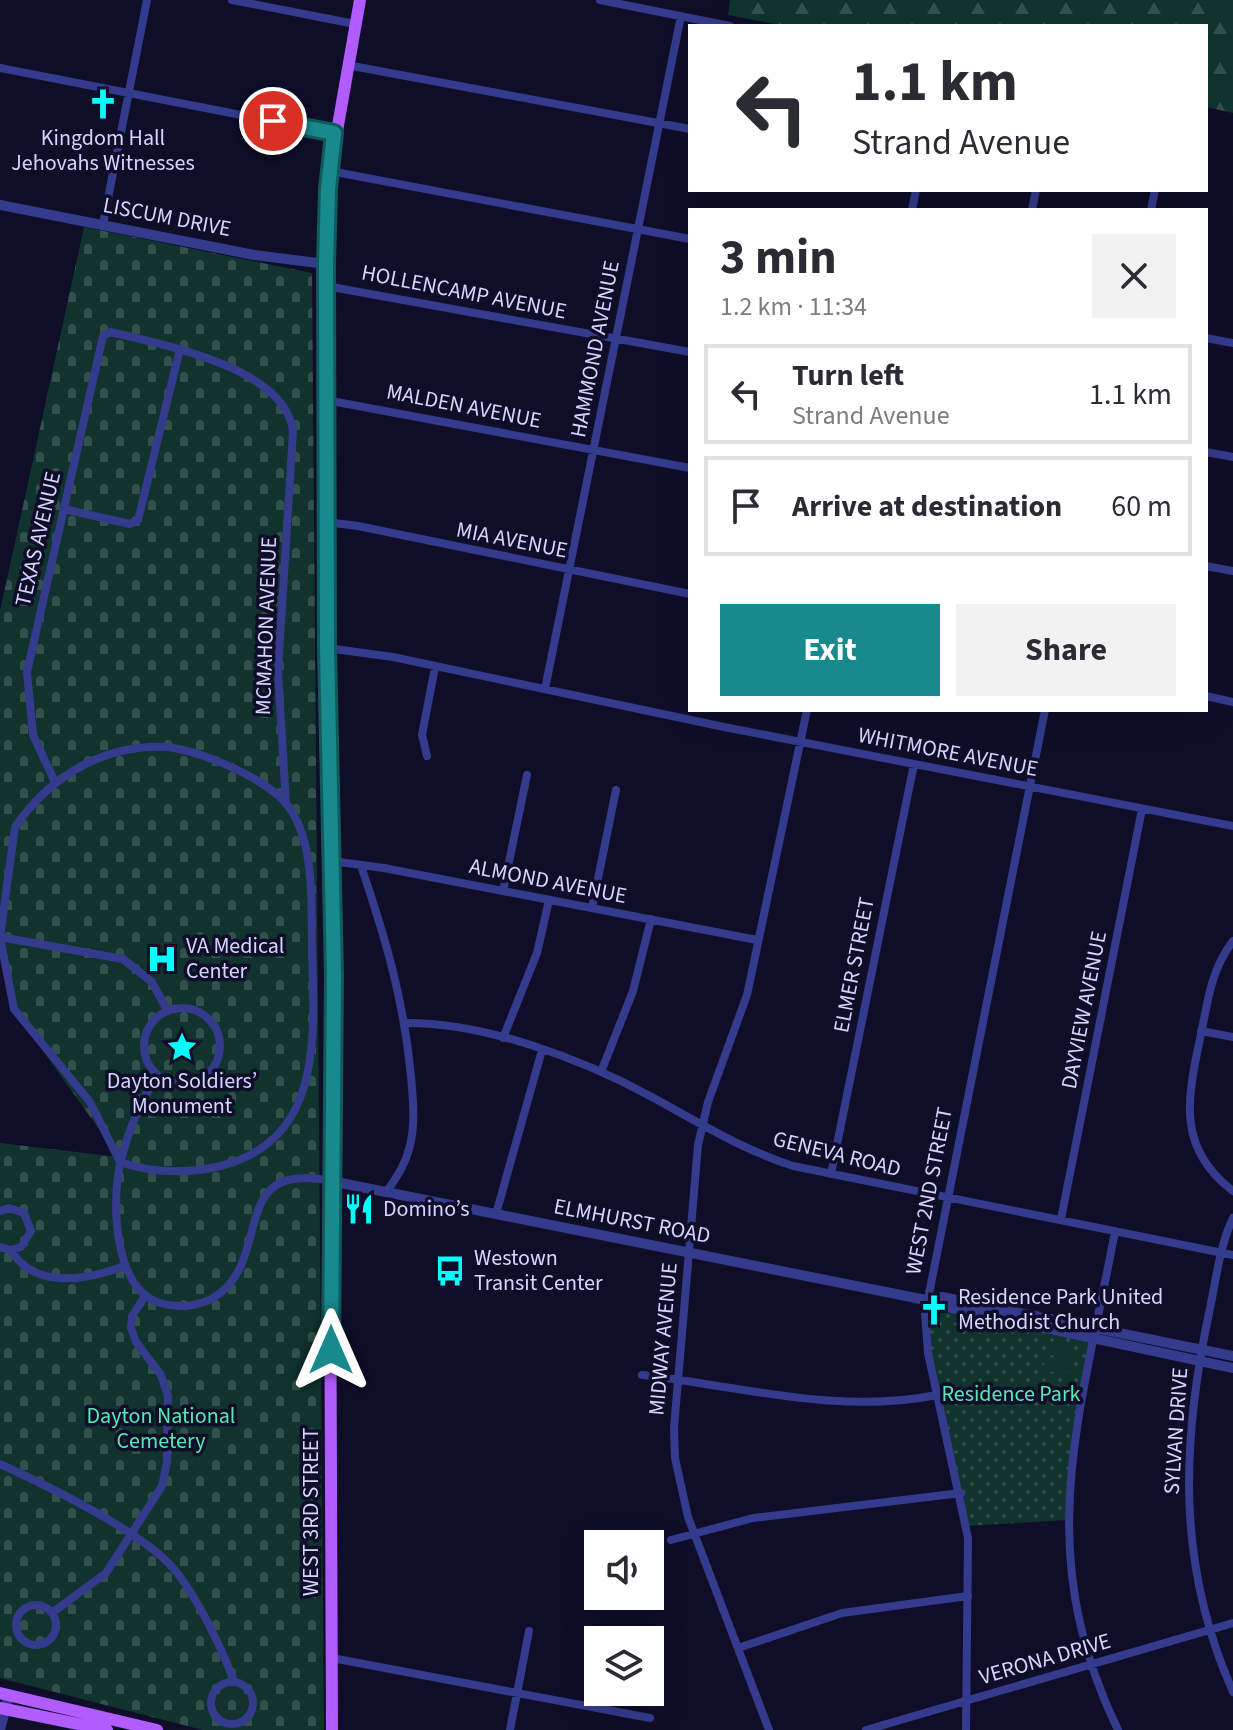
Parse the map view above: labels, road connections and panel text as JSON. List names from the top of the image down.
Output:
{
  "streets": {
    "main road": ["WEST 3RD STREET"],
    "street": [
      "LISCUM DRIVE",
      "HOLLENCAMP AVENUE",
      "HAMMOND AVENUE",
      "MALDEN AVENUE",
      "TEXAS AVENUE",
      "MIA AVENUE",
      "MCMAHON AVENUE",
      "WHITMORE AVENUE",
      "ALMOND AVENUE",
      "ELMER STREET",
      "DAYVIEW AVENUE",
      "GENEVA ROAD",
      "WEST 2ND STREET",
      "ELMHURST ROAD",
      "MIDWAY AVENUE",
      "SYLVAN DRIVE",
      "VERONA DRIVE"
    ]
  },
  "crossings": [
    ["LISCUM DRIVE", "WEST 3RD STREET"],
    ["HOLLENCAMP AVENUE", "HAMMOND AVENUE"],
    ["HOLLENCAMP AVENUE", "WEST 3RD STREET"],
    ["HAMMOND AVENUE", "MALDEN AVENUE"],
    ["HAMMOND AVENUE", "MIA AVENUE"],
    ["HAMMOND AVENUE", "WHITMORE AVENUE"],
    ["MALDEN AVENUE", "WEST 3RD STREET"],
    ["TEXAS AVENUE", "MCMAHON AVENUE"],
    ["MIA AVENUE", "WEST 3RD STREET"],
    ["WHITMORE AVENUE", "ELMER STREET"],
    ["WHITMORE AVENUE", "DAYVIEW AVENUE"],
    ["WHITMORE AVENUE", "WEST 2ND STREET"],
    ["WHITMORE AVENUE", "MIDWAY AVENUE"],
    ["WHITMORE AVENUE", "WEST 3RD STREET"],
    ["ALMOND AVENUE", "MIDWAY AVENUE"],
    ["ALMOND AVENUE", "WEST 3RD STREET"],
    ["ELMER STREET", "GENEVA ROAD"],
    ["DAYVIEW AVENUE", "GENEVA ROAD"],
    ["GENEVA ROAD", "WEST 2ND STREET"],
    ["GENEVA ROAD", "MIDWAY AVENUE"],
    ["GENEVA ROAD", "SYLVAN DRIVE"],
    ["WEST 2ND STREET", "ELMHURST ROAD"],
    ["WEST 2ND STREET", "VERONA DRIVE"],
    ["ELMHURST ROAD", "MIDWAY AVENUE"],
    ["ELMHURST ROAD", "SYLVAN DRIVE"],
    ["ELMHURST ROAD", "WEST 3RD STREET"],
    ["SYLVAN DRIVE", "VERONA DRIVE"]
  ],
  "parks": ["Residence Park", "Dayton National Cemetery"],
  "places": {
    "church": ["Kingdom Hall Jehovahs Witnesses", "Residence Park United Methodist Church"],
    "hospital": ["VA Medical Center"],
    "place": ["Dayton Soldiers’ Monument"],
    "restaurant": ["Domino’s"],
    "bus stop": ["Westown Transit Center"]
  },
  "page": {
    "turn": ["1.1 km", "Strand Avenue"],
    "heading": ["3 min", "1.2 km · 11:34"],
    "list": [
      {
        "name": "Turn left",
        "note": "Strand Avenue",
        "value": "1.1 km"
      },
      {
        "name": "Arrive at destination",
        "value": "60 m"
      }
    ],
    "buttons": ["Exit", "Share"]
  }
}
